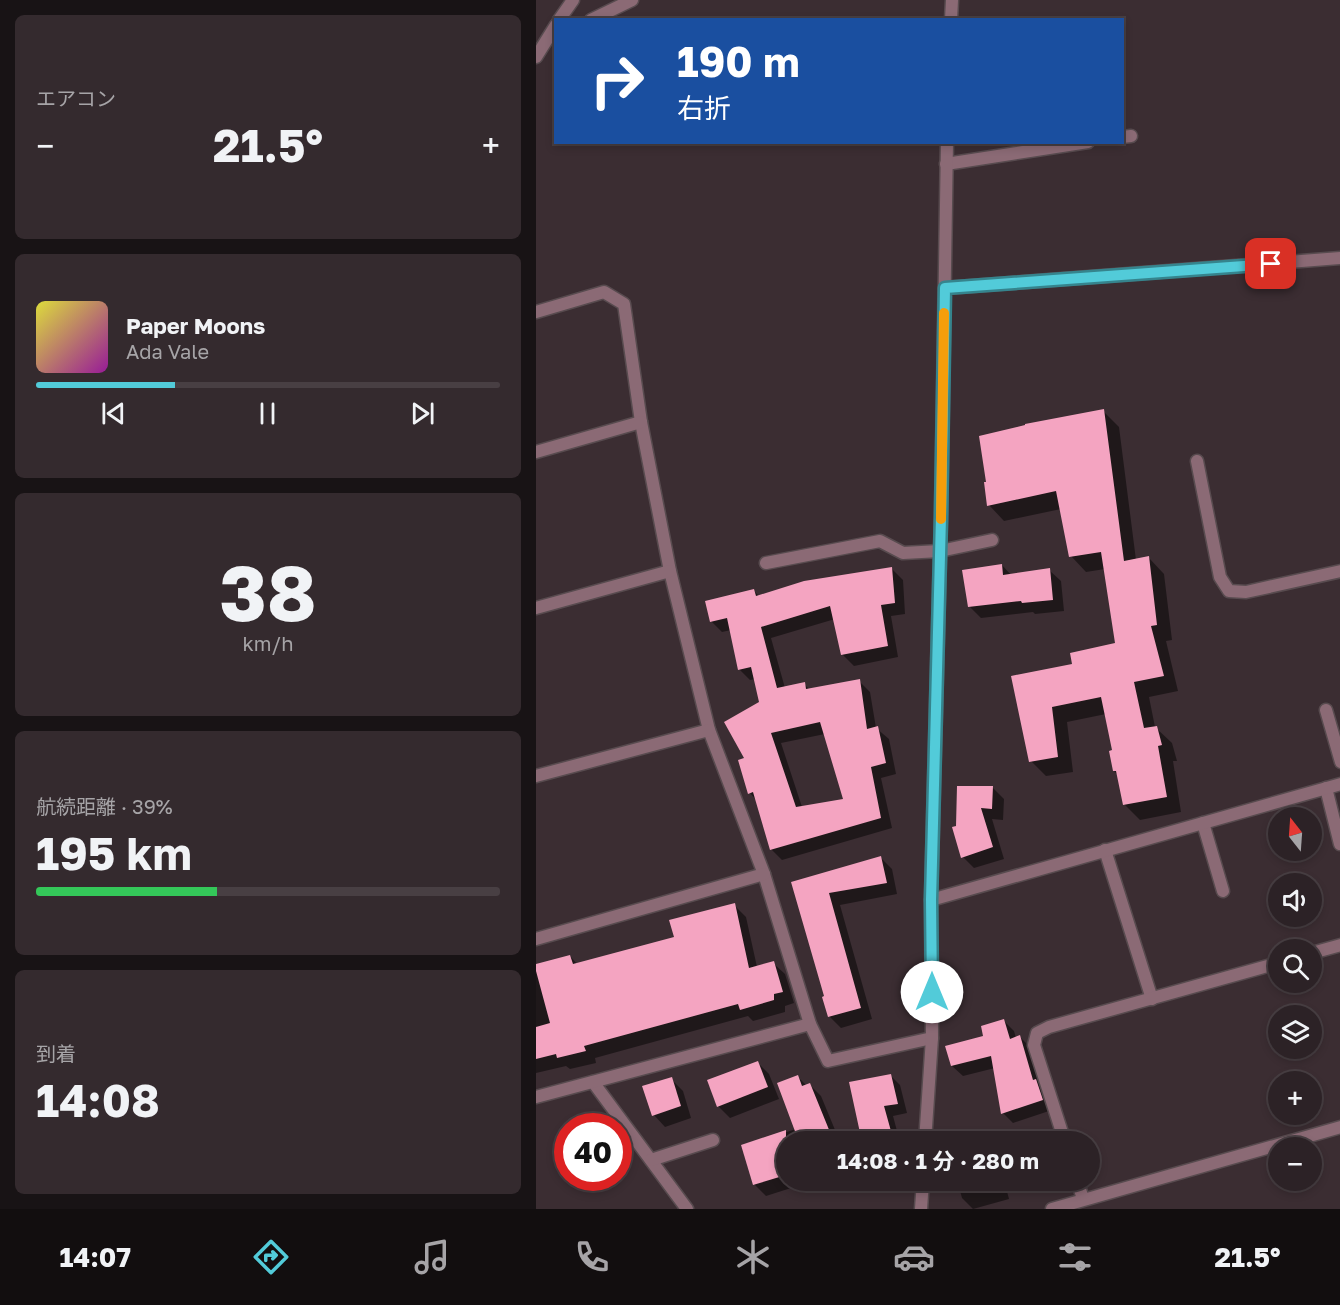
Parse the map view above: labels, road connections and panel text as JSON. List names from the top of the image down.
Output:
{
  "north": "top",
  "page": {
    "tile": [
      "エアコン",
      ["38", "km/h"],
      ["航続距離 · 39%", "195 km"],
      ["到着", "14:08"]
    ],
    "turn": ["190 m", "右折"],
    "heat": ["−", "21.5°", "+"],
    "song": ["Paper Moons", "Ada Vale"],
    "map_buttons": ["+", "−"],
    "limit": "40",
    "trip": "14:08 · 1 分 · 280 m",
    "tabs": ["14:07", "21.5°"]
  }
}
